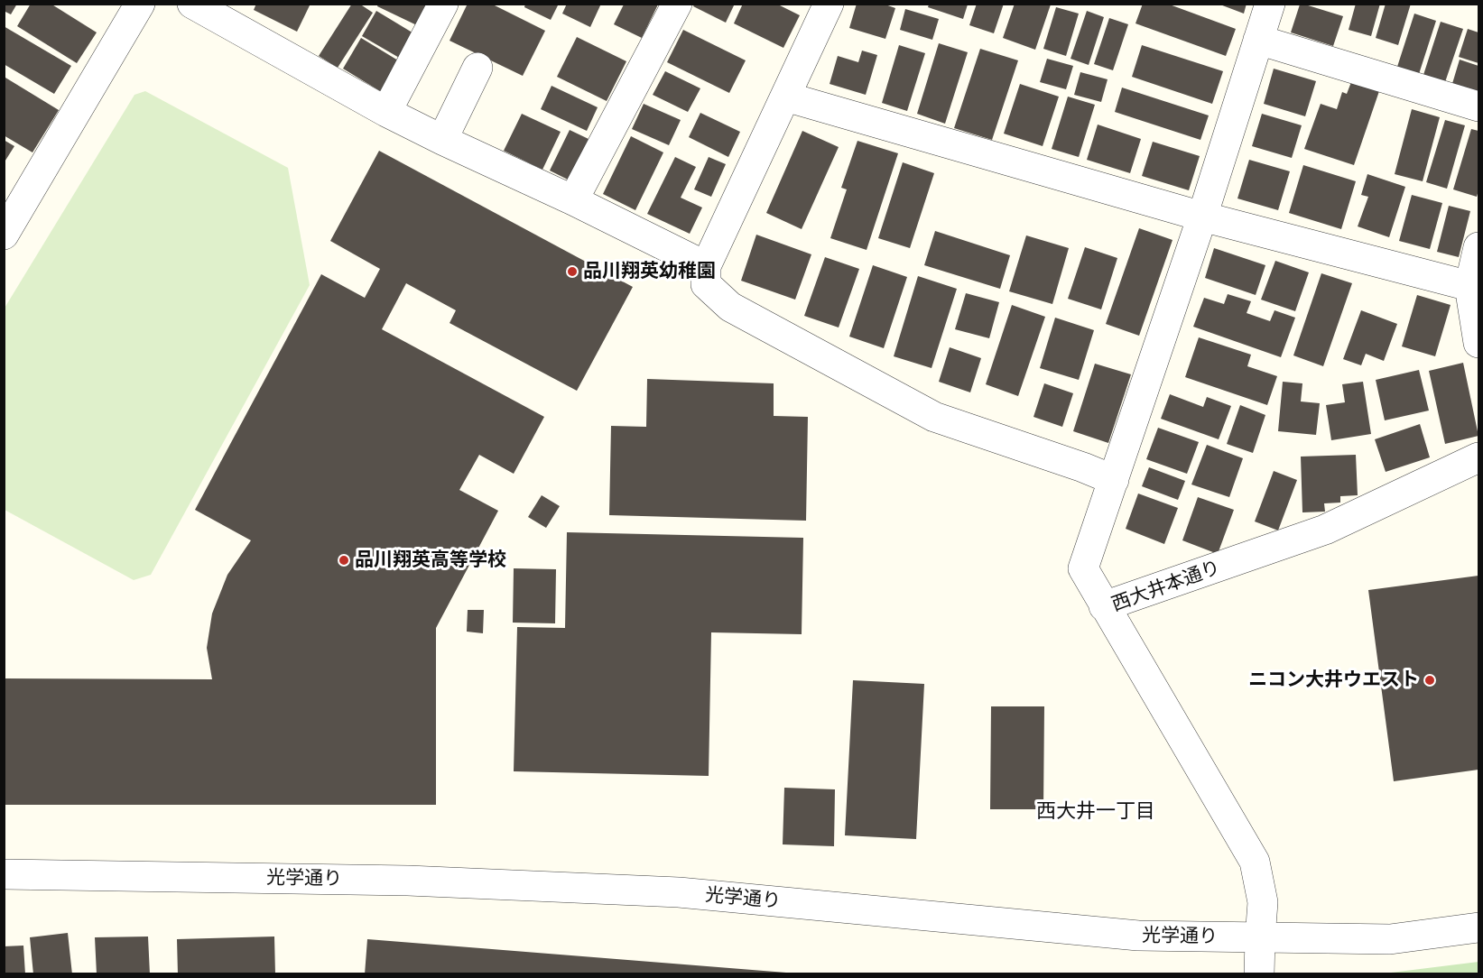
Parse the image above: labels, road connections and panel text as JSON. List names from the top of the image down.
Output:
{
  "streets": {
    "street": ["西大井本通り", "光学通り"]
  },
  "crossings": [
    ["西大井本通り", "光学通り"]
  ],
  "districts": ["西大井一丁目"],
  "places": ["品川翔英幼稚園", "品川翔英高等学校", "ニコン大井ウエスト"]
}
